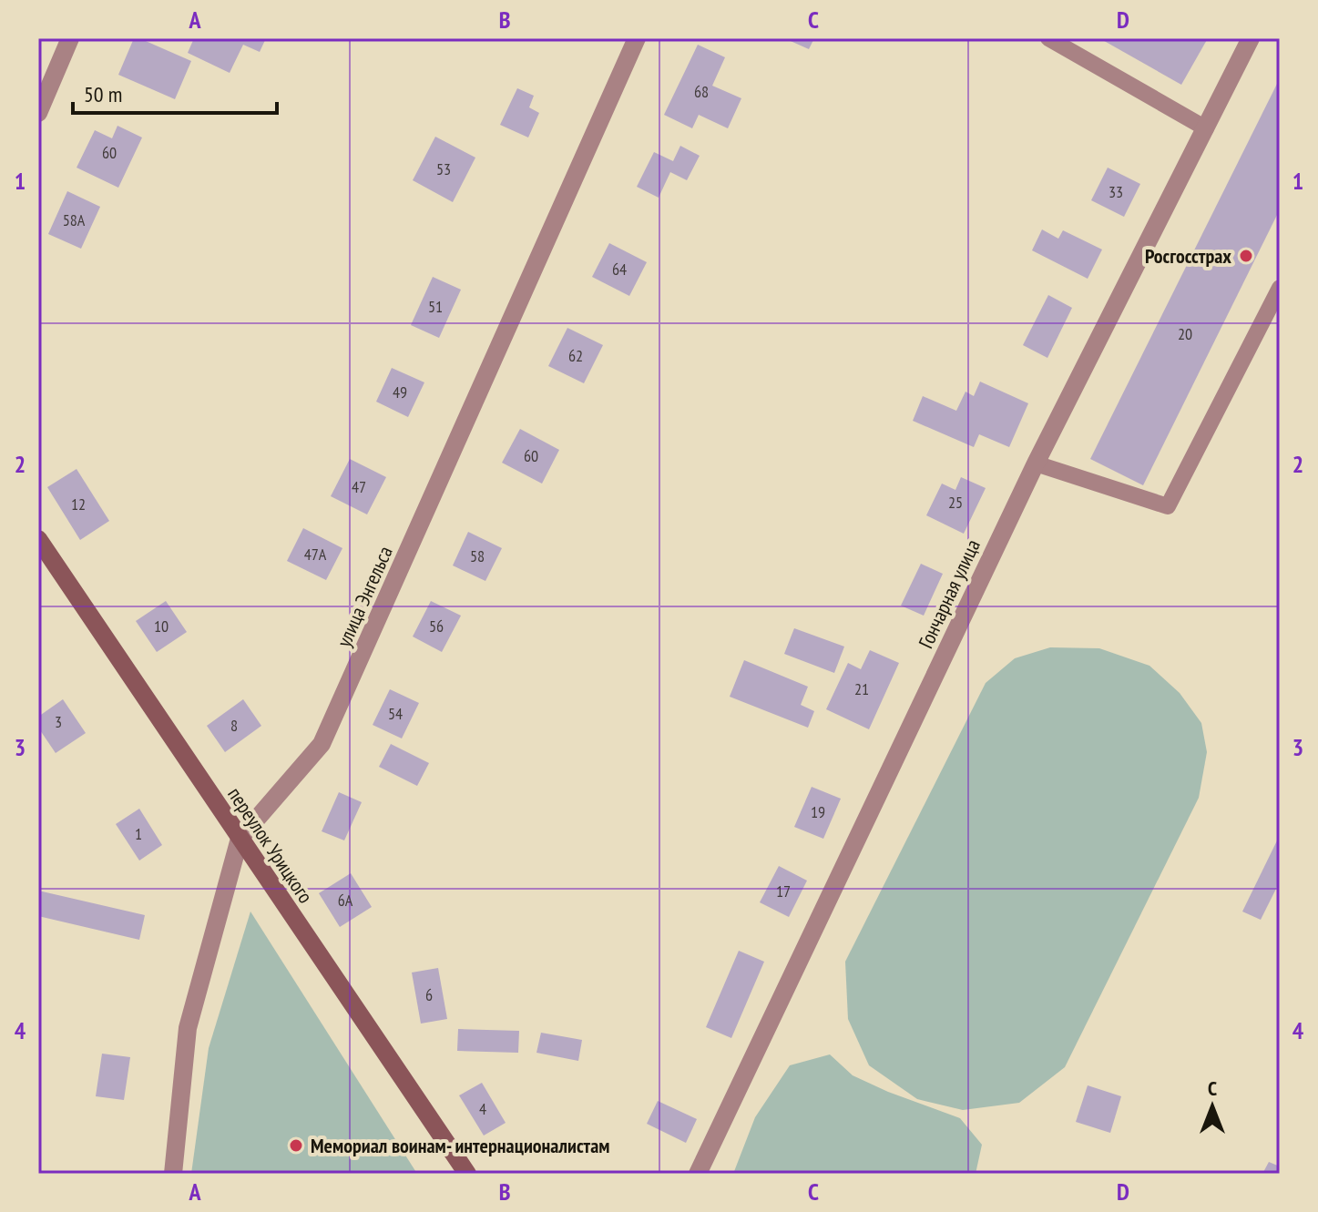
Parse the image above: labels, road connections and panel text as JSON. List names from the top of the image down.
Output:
{
  "streets": {
    "street": ["Гончарная улица", "улица Энгельса", "переулок Урицкого"]
  },
  "crossings": [
    ["улица Энгельса", "переулок Урицкого"]
  ],
  "places": ["Росгосстрах", "Мемориал воинам- интернационалистам"],
  "house_numbers": [
    "68",
    "60",
    "53",
    "33",
    "58А",
    "64",
    "51",
    "20",
    "62",
    "49",
    "60",
    "47",
    "25",
    "12",
    "47А",
    "58",
    "10",
    "56",
    "21",
    "54",
    "3",
    "8",
    "19",
    "1",
    "17",
    "6А",
    "6",
    "4"
  ],
  "scale_bar": "50 m",
  "north": "top",
  "grid": {
    "columns": [
      "A",
      "B",
      "C",
      "D"
    ],
    "rows": [
      "1",
      "2",
      "3",
      "4"
    ]
  }
}
